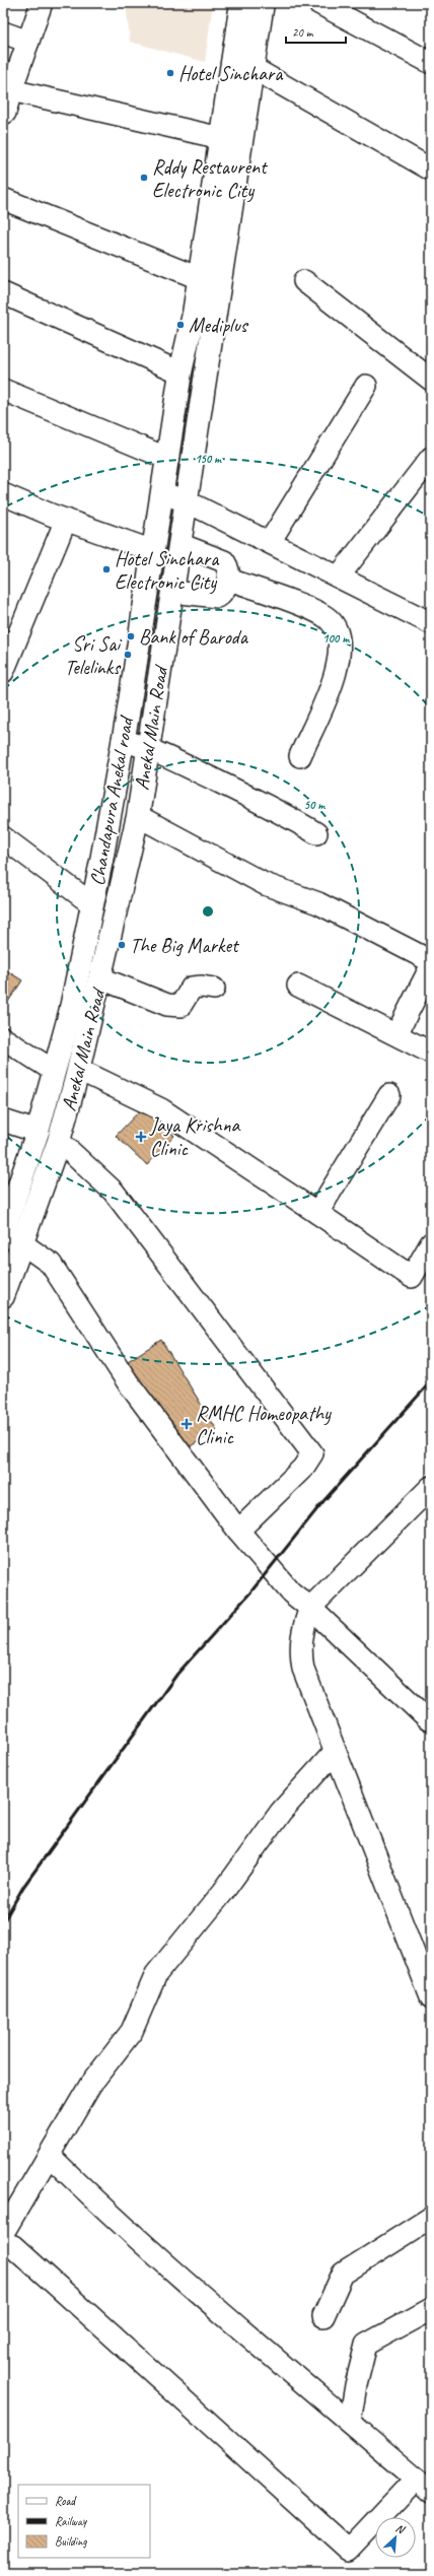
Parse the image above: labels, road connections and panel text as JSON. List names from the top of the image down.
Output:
{
  "streets": {
    "main road": ["Anekal Main Road", "Chandapura Anekal road"]
  },
  "places": {
    "other": [
      "Hotel Sinchara",
      "Rddy Restaurent Electronic City",
      "Mediplus",
      "Hotel Sinchara Electronic City",
      "Bank of Baroda",
      "Sri Sai Telelinks",
      "The Big Market"
    ],
    "health": ["Jaya Krishna Clinic", "RMHC Homeopathy Clinic"]
  },
  "legend": ["Road", "Railway", "Building"],
  "scale_bar": "20 m",
  "north": "top right",
  "rings": ["150 m", "100 m", "50 m"]
}
